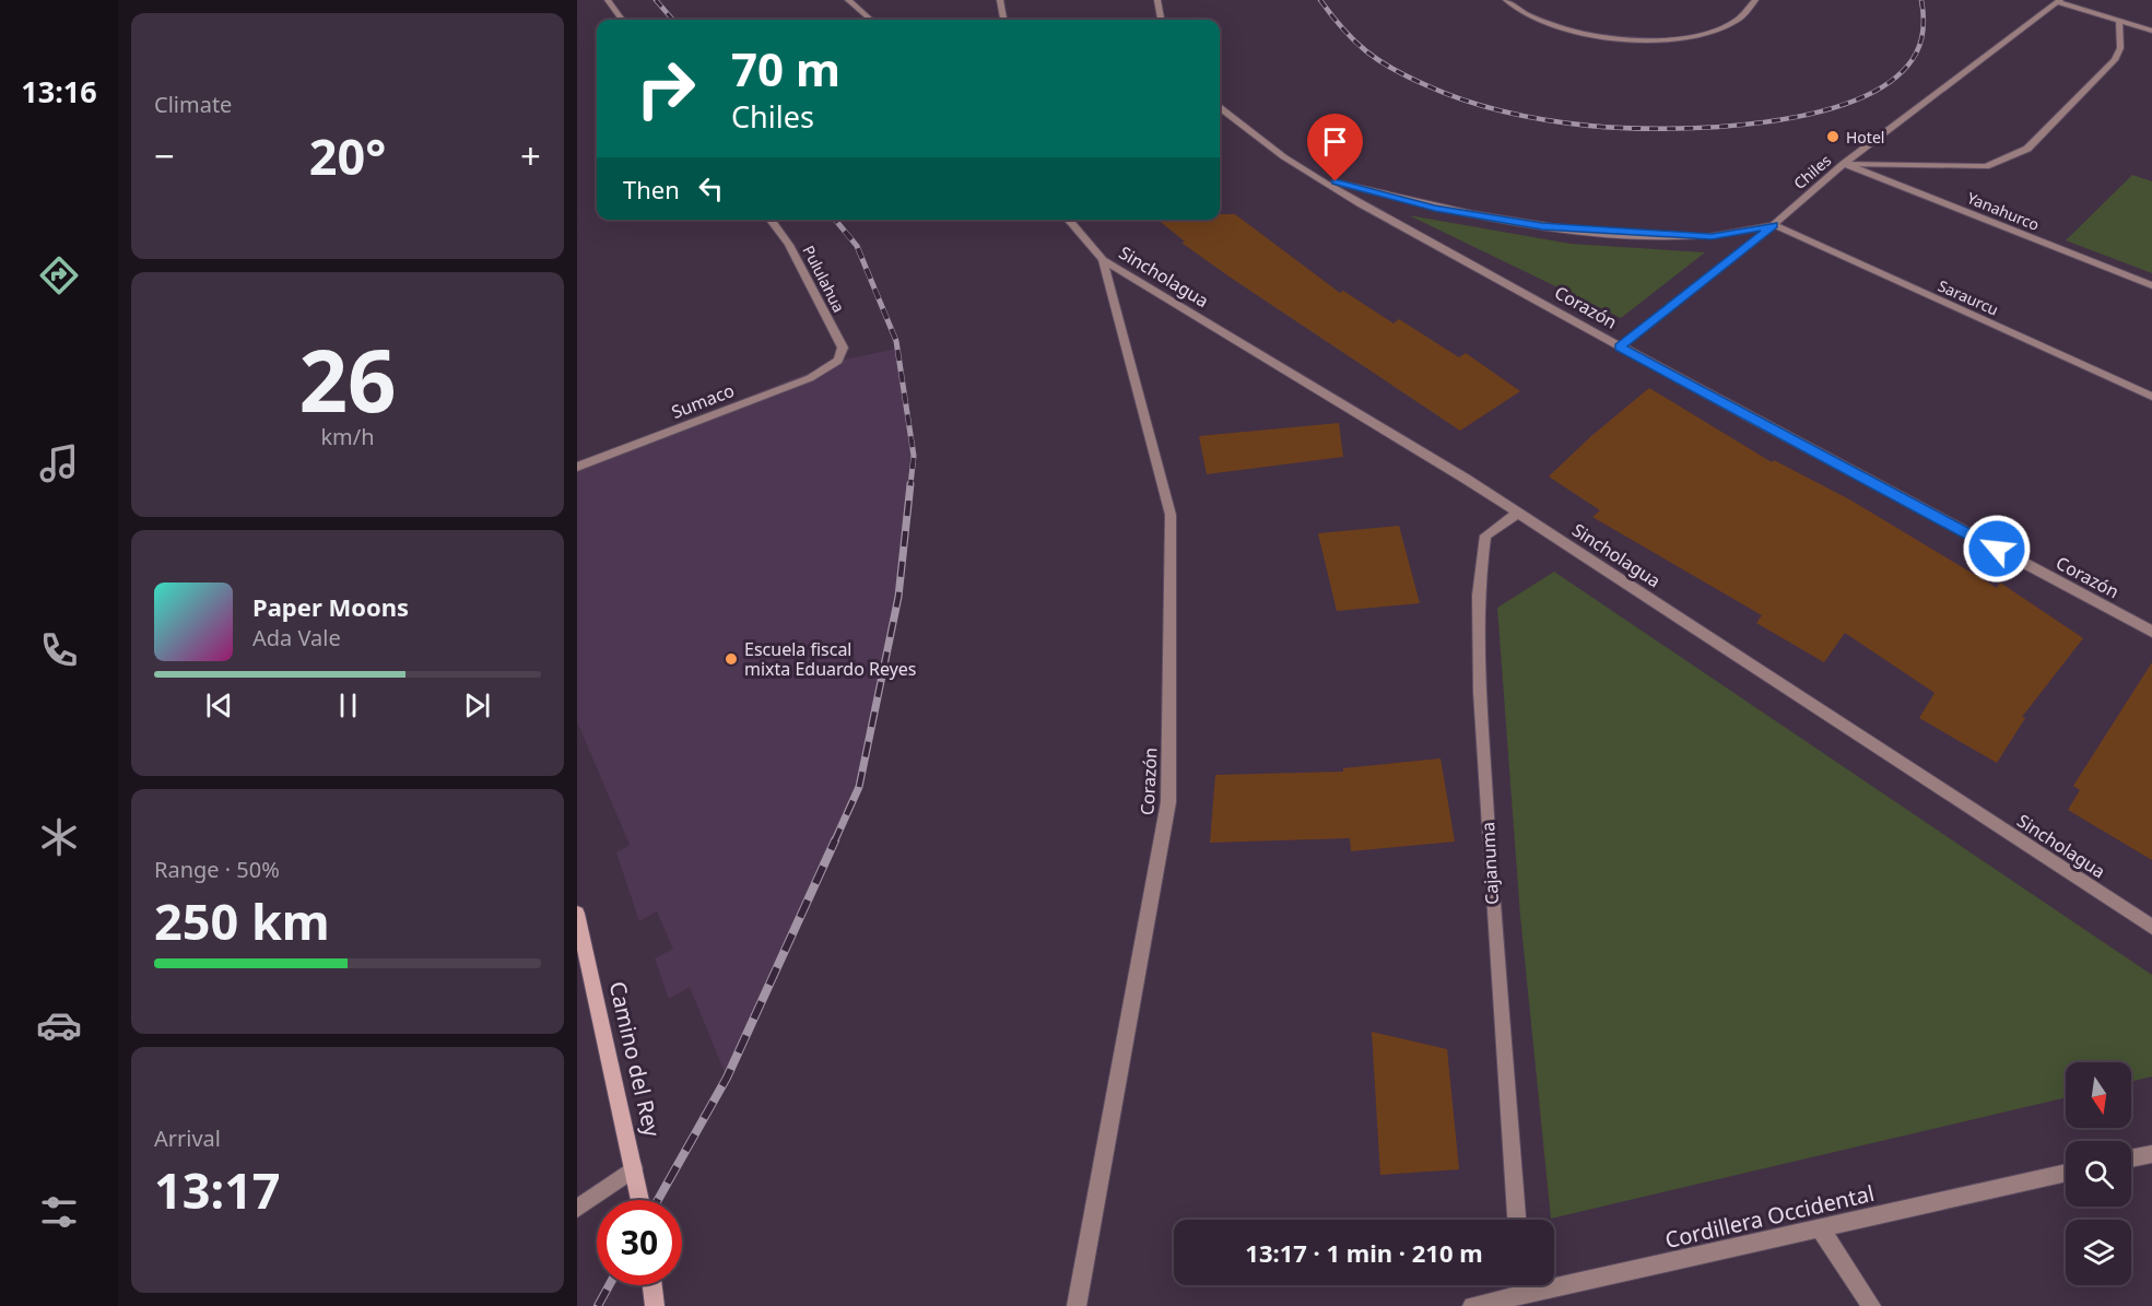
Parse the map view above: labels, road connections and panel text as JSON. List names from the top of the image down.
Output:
{
  "streets": {
    "street": [
      "Chiles",
      "Yanahurco",
      "Sincholagua",
      "Pululahua",
      "Saraurcu",
      "Corazón",
      "Sumaco",
      "Cajanuma",
      "Camino del Rey",
      "Cordillera Occidental"
    ]
  },
  "crossings": [
    ["Chiles", "Yanahurco"],
    ["Chiles", "Saraurcu"],
    ["Chiles", "Corazón"],
    ["Sincholagua", "Corazón"],
    ["Sincholagua", "Cajanuma"],
    ["Pululahua", "Sumaco"],
    ["Saraurcu", "Corazón"]
  ],
  "places": ["Hotel", "Escuela fiscal mixta Eduardo Reyes"],
  "north": "bottom",
  "page": {
    "tabs": "13:16",
    "tile": [
      "Climate",
      ["26", "km/h"],
      ["Range · 50%", "250 km"],
      ["Arrival", "13:17"]
    ],
    "turn": ["70 m", "Chiles"],
    "heat": ["−", "20°", "+"],
    "then": "Then",
    "song": ["Paper Moons", "Ada Vale"],
    "limit": "30",
    "trip": "13:17 · 1 min · 210 m"
  }
}
